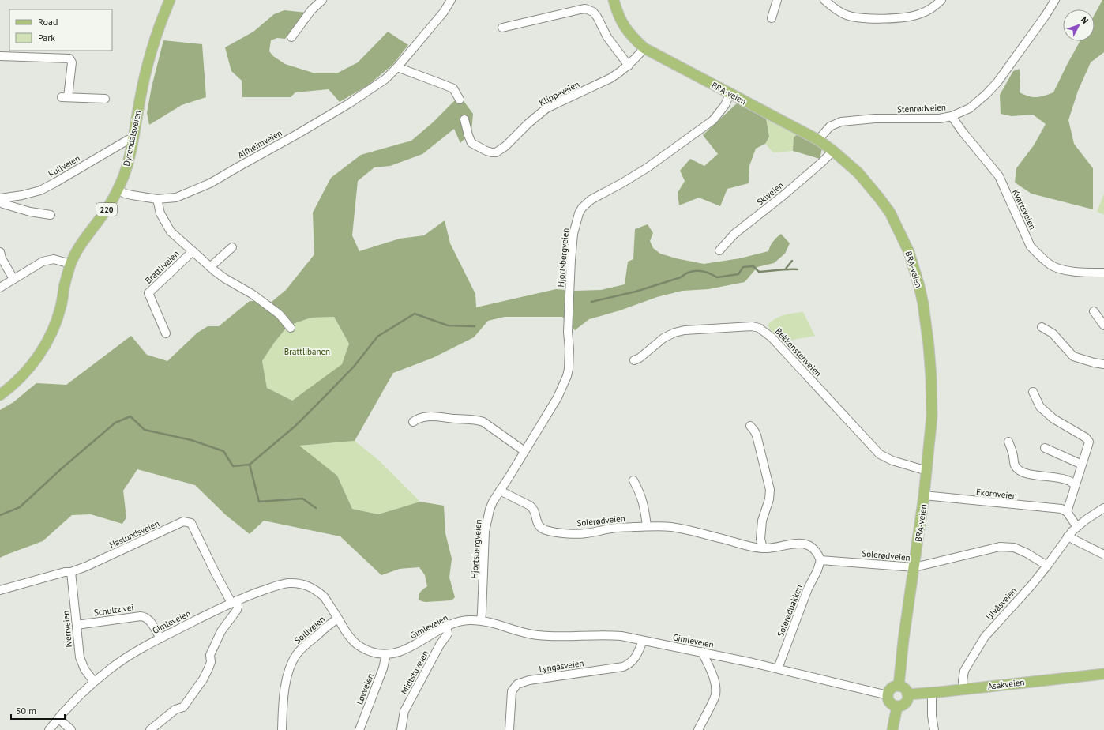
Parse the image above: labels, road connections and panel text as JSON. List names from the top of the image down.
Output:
{
  "streets": {
    "main road": [
      "BRA-veien",
      "Dyrendalsveien",
      "220",
      "Asakveien"
    ],
    "street": [
      "Klippeveien",
      "Stenrødveien",
      "Alfheimveien",
      "Kullveien",
      "Skiveien",
      "Kvartsveien",
      "Hjortsbergveien",
      "Brattliveien",
      "Bekkenstenveien",
      "Ekornveien",
      "Solerødveien",
      "Haslundsveien",
      "Ulvåsveien",
      "Schultz vei",
      "Solerødbakken",
      "Gimleveien",
      "Tverrveien",
      "Solliveien",
      "Lyngåsveien",
      "Midtstuveien",
      "Løvveien"
    ]
  },
  "crossings": [
    ["Klippeveien", "BRA-veien"],
    ["BRA-veien", "Stenrødveien"],
    ["BRA-veien", "Skiveien"],
    ["BRA-veien", "Hjortsbergveien"],
    ["BRA-veien", "Bekkenstenveien"],
    ["BRA-veien", "Ekornveien"],
    ["BRA-veien", "Solerødveien"],
    ["BRA-veien", "Gimleveien"],
    ["BRA-veien", "Asakveien"],
    ["Stenrødveien", "Kvartsveien"],
    ["Dyrendalsveien", "Alfheimveien"],
    ["Dyrendalsveien", "Kullveien"],
    ["Alfheimveien", "Brattliveien"],
    ["Hjortsbergveien", "Solerødveien"],
    ["Hjortsbergveien", "Gimleveien"],
    ["Solerødveien", "Ulvåsveien"],
    ["Solerødveien", "Solerødbakken"],
    ["Haslundsveien", "Gimleveien"],
    ["Haslundsveien", "Tverrveien"],
    ["Ulvåsveien", "Asakveien"],
    ["Schultz vei", "Gimleveien"],
    ["Schultz vei", "Tverrveien"],
    ["Solerødbakken", "Gimleveien"],
    ["Gimleveien", "Tverrveien"],
    ["Gimleveien", "Solliveien"],
    ["Gimleveien", "Lyngåsveien"],
    ["Gimleveien", "Midtstuveien"],
    ["Gimleveien", "Asakveien"],
    ["Gimleveien", "Løvveien"]
  ],
  "parks": ["Brattlibanen"],
  "legend": ["Road", "Park"],
  "scale_bar": "50 m",
  "north": "top right"
}
